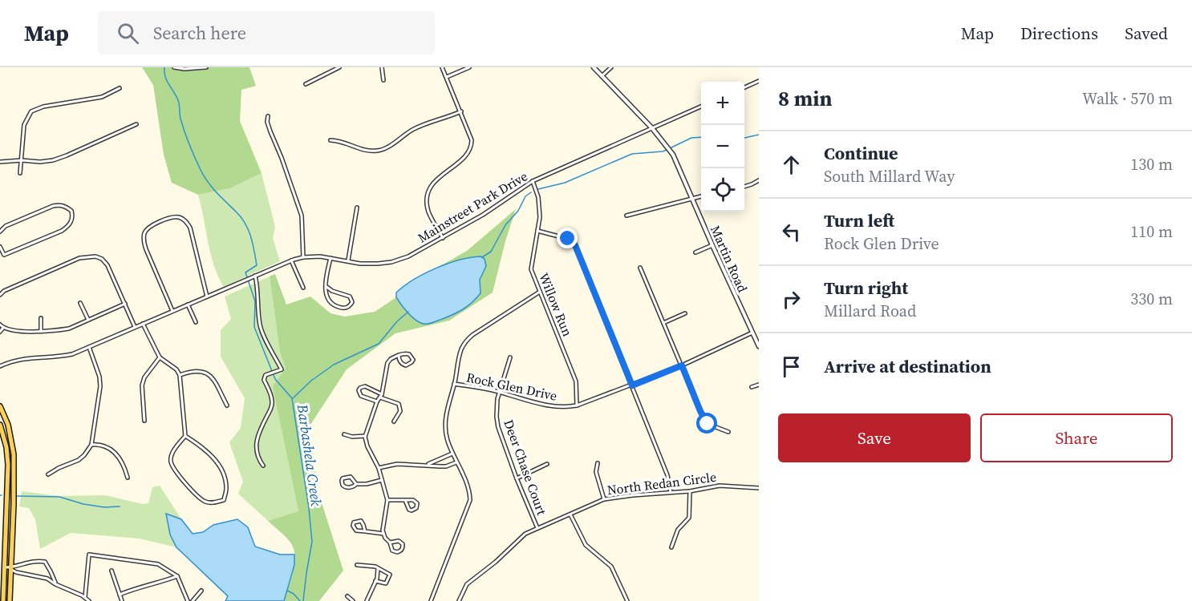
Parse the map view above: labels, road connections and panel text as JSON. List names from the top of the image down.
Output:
{
  "streets": {
    "street": [
      "Mainstreet Park Drive",
      "Martin Road",
      "Willow Run",
      "Rock Glen Drive",
      "Deer Chase Court",
      "North Redan Circle"
    ]
  },
  "crossings": [
    ["Mainstreet Park Drive", "Martin Road"],
    ["Mainstreet Park Drive", "Willow Run"],
    ["Martin Road", "Rock Glen Drive"],
    ["Willow Run", "Rock Glen Drive"],
    ["Rock Glen Drive", "Deer Chase Court"],
    ["Deer Chase Court", "North Redan Circle"]
  ],
  "water": ["Barbashela Creek"],
  "page": {
    "header": "Map",
    "search": "Search here",
    "nav": ["Map", "Directions", "Saved"],
    "heading": ["8 min", "Walk · 570 m"],
    "map_buttons": ["+", "−"],
    "list": [
      ["Continue", "South Millard Way", "130 m"],
      ["Turn left", "Rock Glen Drive", "110 m"],
      ["Turn right", "Millard Road", "330 m"],
      "Arrive at destination"
    ],
    "buttons": ["Save", "Share"]
  }
}
